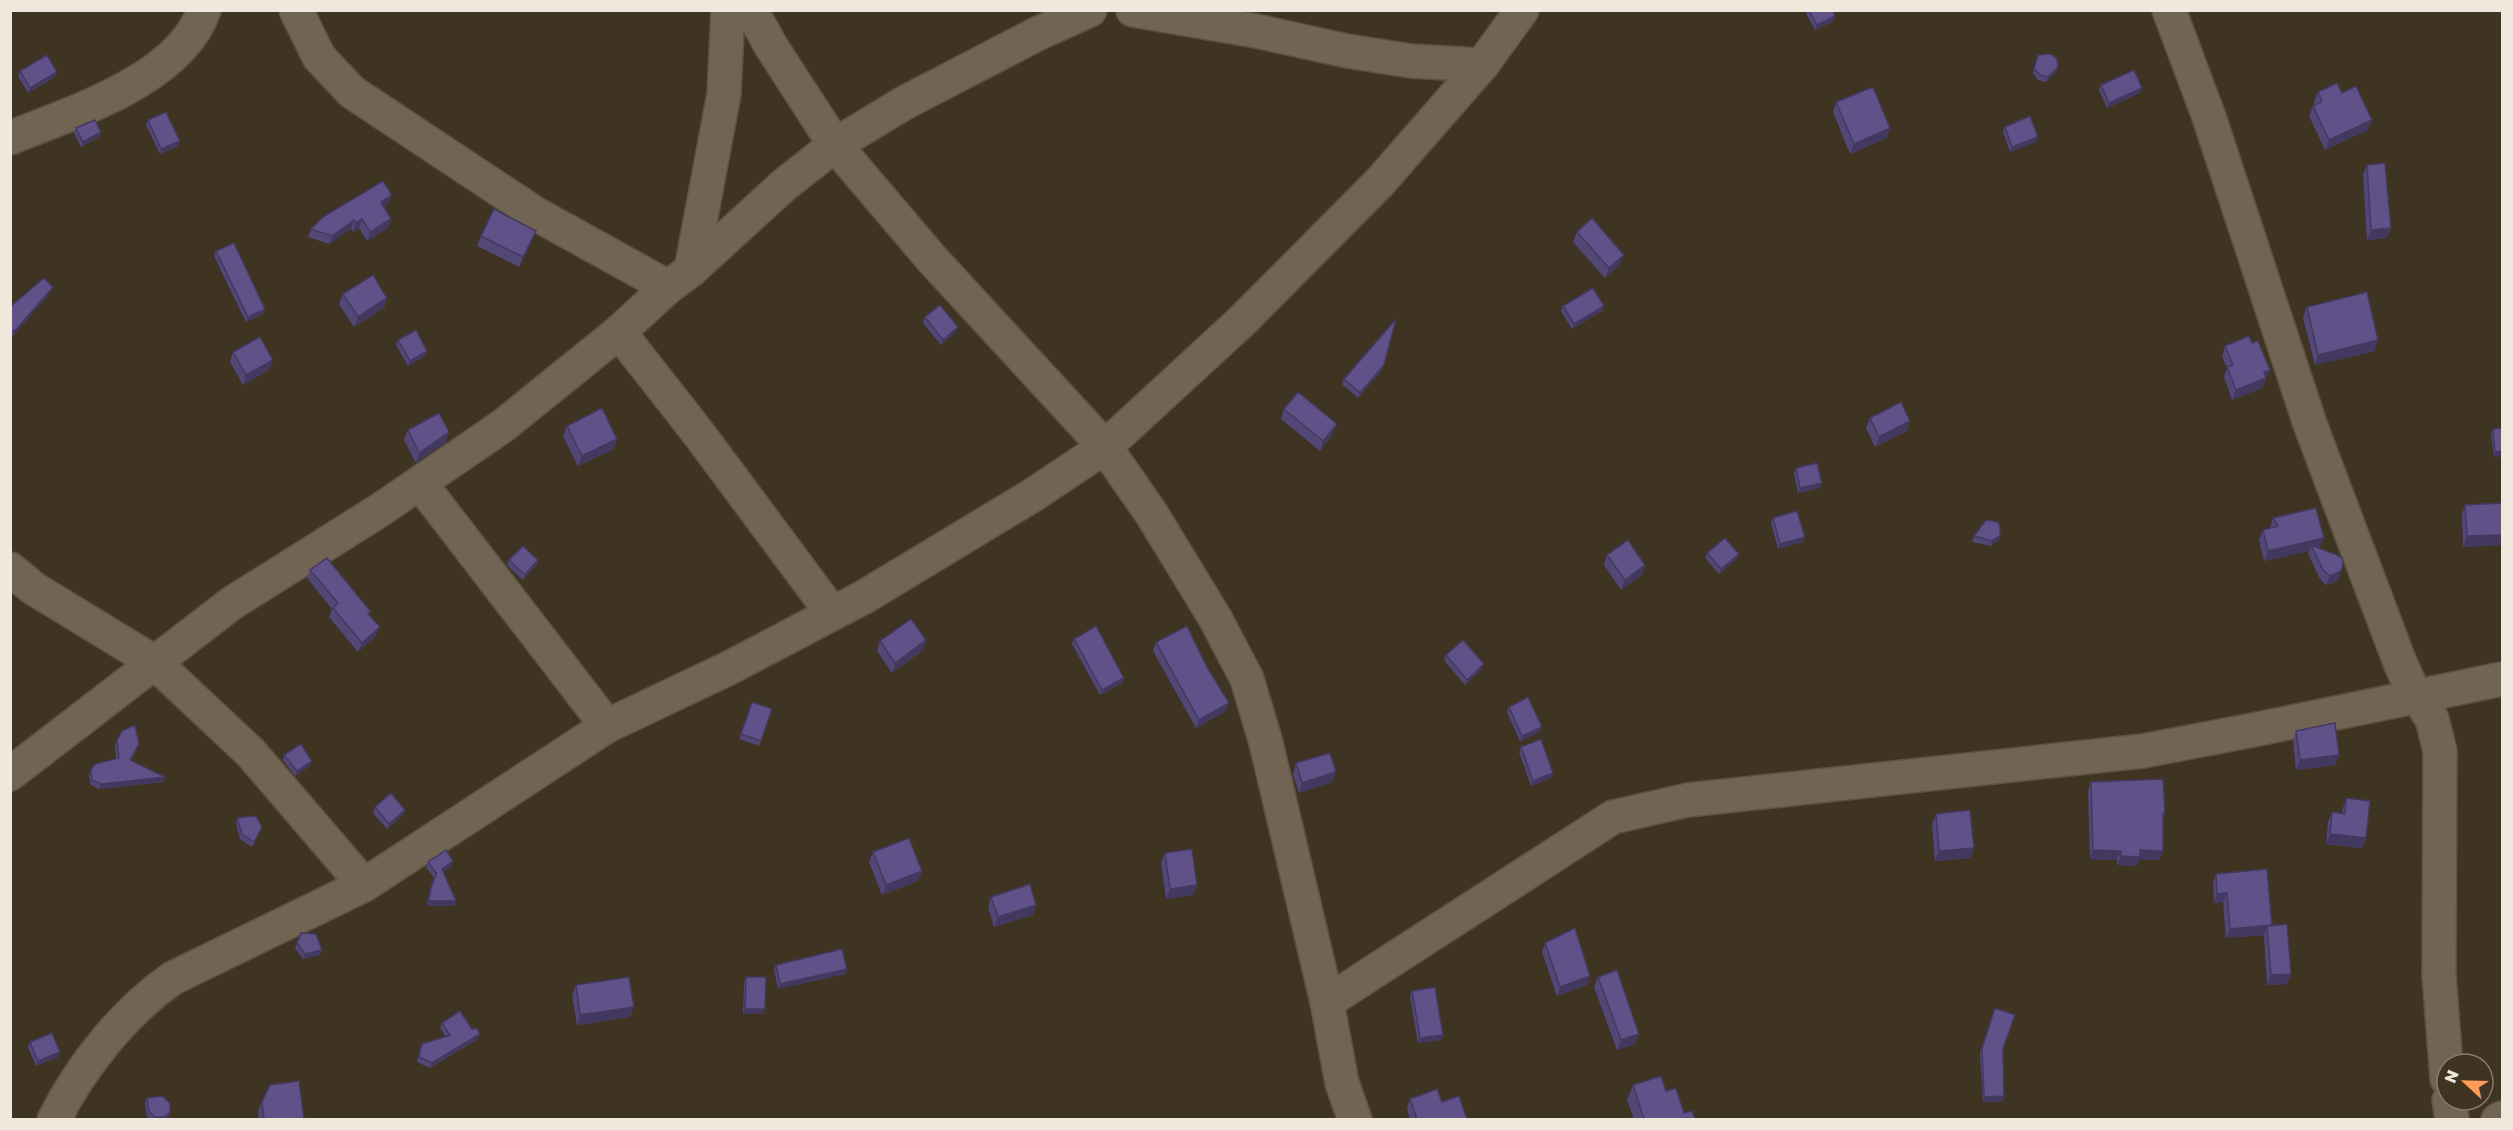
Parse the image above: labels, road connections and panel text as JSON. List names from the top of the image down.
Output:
{
  "north": "left"
}
